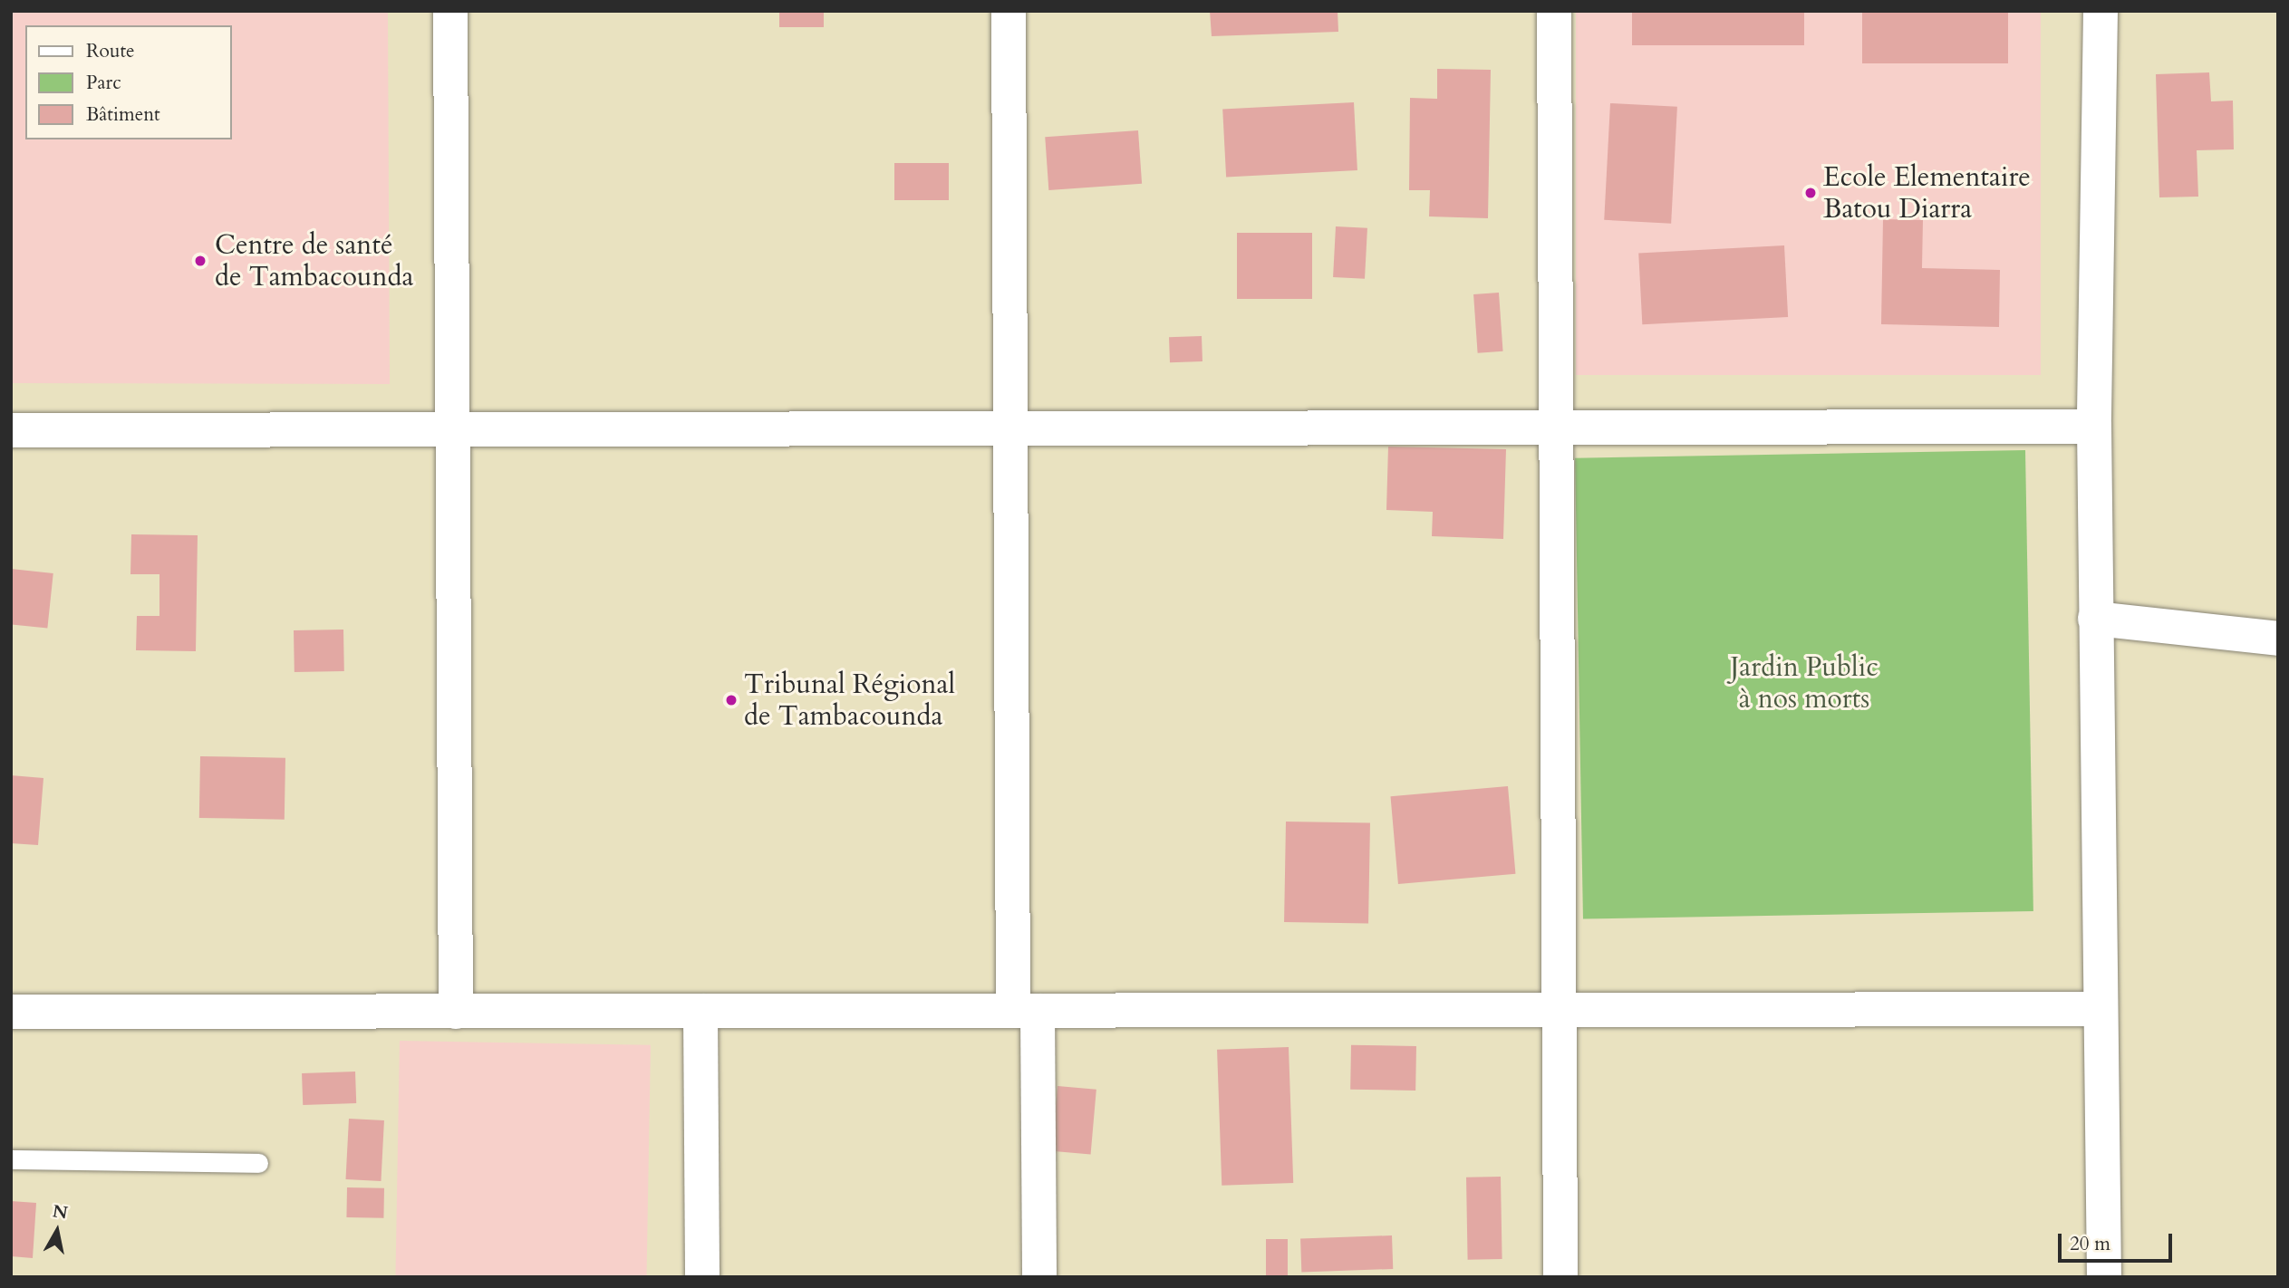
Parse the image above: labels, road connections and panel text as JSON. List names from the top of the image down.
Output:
{
  "parks": ["Jardin Public à nos morts"],
  "places": ["Ecole Elementaire Batou Diarra", "Centre de santé de Tambacounda", "Tribunal Régional de Tambacounda"],
  "legend": ["Route", "Parc", "Bâtiment"],
  "scale_bar": "20 m",
  "north": "top"
}
